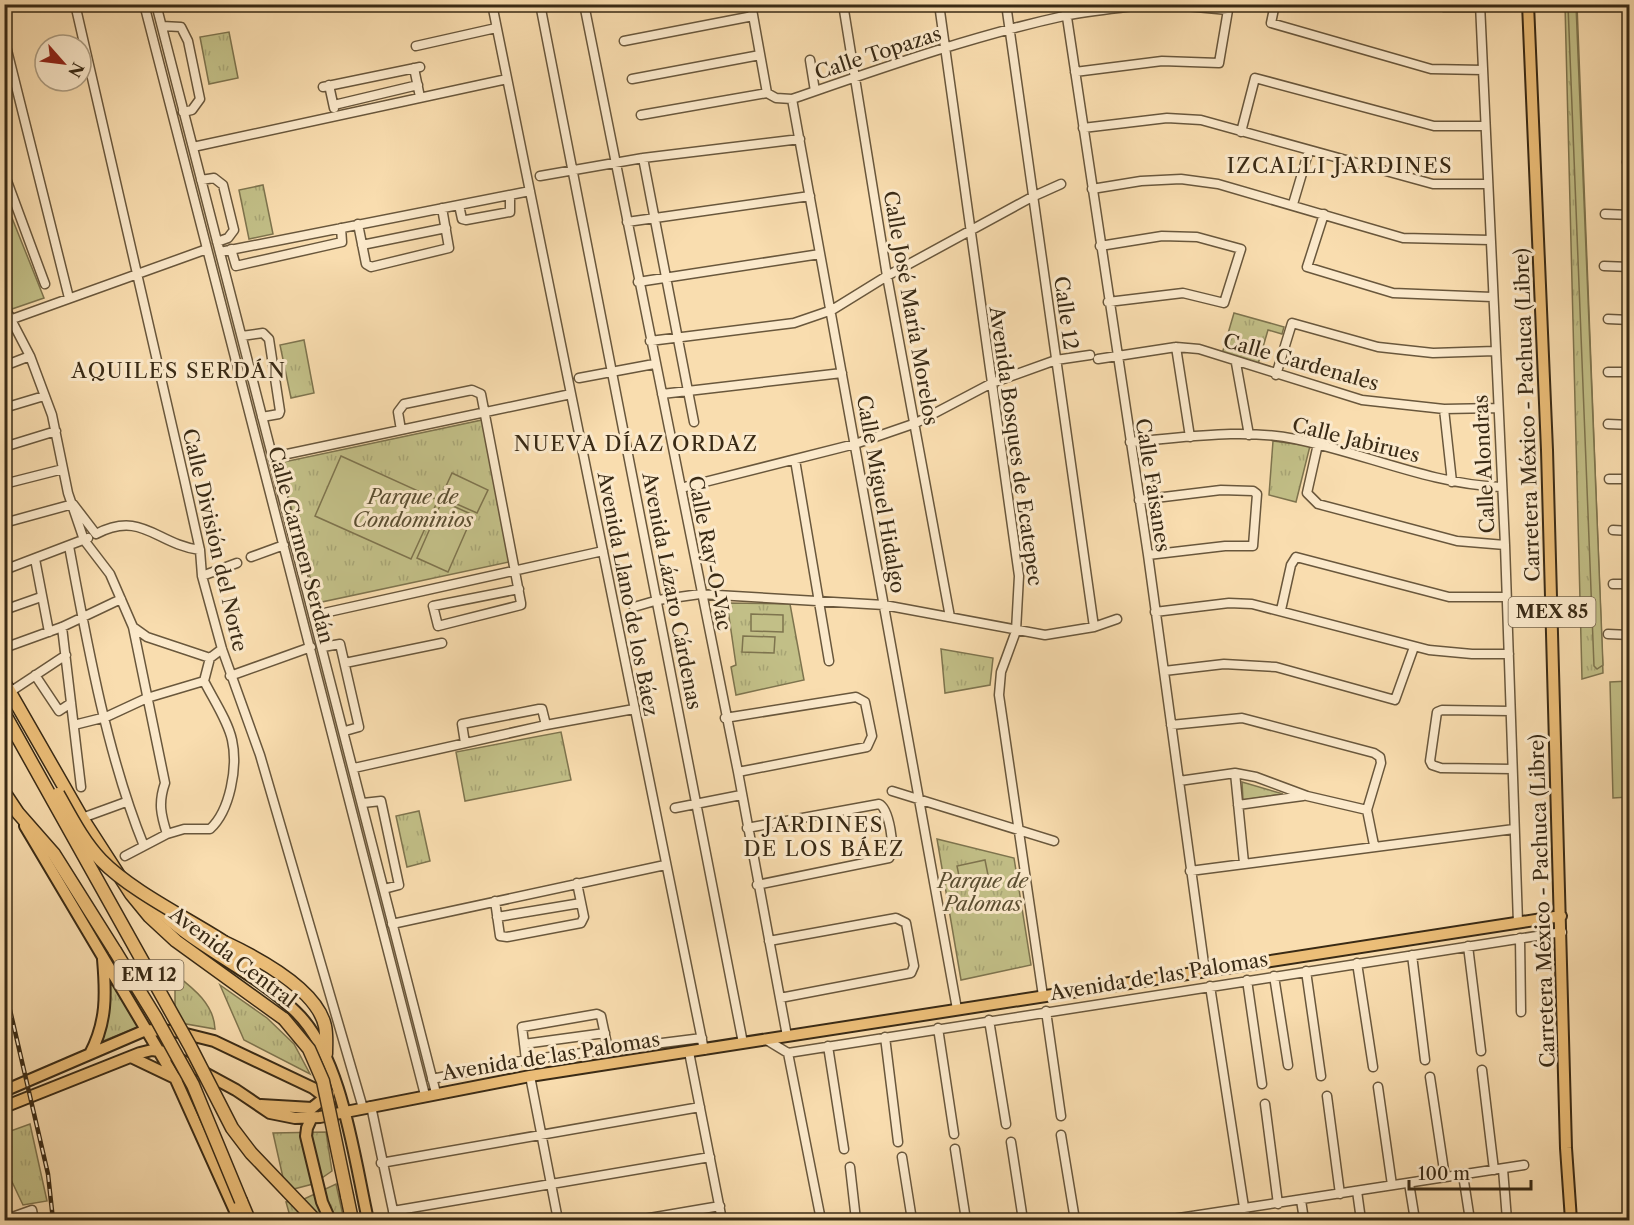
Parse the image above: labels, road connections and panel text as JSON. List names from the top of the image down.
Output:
{
  "streets": {
    "highway": ["Avenida Central", "EM 12"],
    "main road": ["Carretera México - Pachuca (Libre)", "MEX 85", "Avenida de las Palomas"],
    "street": [
      "Calle Topazas",
      "Calle José María Morelos",
      "Calle 12",
      "Calle Cardenales",
      "Calle Jabirues",
      "Avenida Bosques de Ecatepec",
      "Calle Alondras",
      "Calle Faisanes",
      "Calle Miguel Hidalgo",
      "Calle División del Norte",
      "Calle Carmen Serdán",
      "Calle Ray-O-Vac",
      "Avenida Lázaro Cárdenas",
      "Avenida Llano de los Báez"
    ]
  },
  "crossings": [
    ["Calle Topazas", "Calle José María Morelos"],
    ["Calle Topazas", "Calle 12"],
    ["Calle Topazas", "Avenida Bosques de Ecatepec"],
    ["Calle Topazas", "Calle Faisanes"],
    ["Calle Topazas", "Calle Miguel Hidalgo"],
    ["Calle José María Morelos", "Calle Cardenales"],
    ["Calle 12", "Calle Cardenales"],
    ["Calle Cardenales", "Avenida Bosques de Ecatepec"],
    ["Calle Cardenales", "Calle Alondras"],
    ["Calle Cardenales", "Calle Faisanes"],
    ["Calle Cardenales", "Calle Miguel Hidalgo"],
    ["Calle Cardenales", "Calle Ray-O-Vac"],
    ["Carretera México - Pachuca (Libre)", "Avenida de las Palomas"],
    ["Calle Jabirues", "Calle Alondras"],
    ["Calle Jabirues", "Calle Faisanes"],
    ["Avenida Bosques de Ecatepec", "Avenida de las Palomas"],
    ["Calle Alondras", "Avenida de las Palomas"],
    ["Calle Faisanes", "Avenida de las Palomas"],
    ["Calle Miguel Hidalgo", "Avenida de las Palomas"],
    ["Calle División del Norte", "Avenida de las Palomas"],
    ["Calle Carmen Serdán", "Avenida de las Palomas"],
    ["Calle Ray-O-Vac", "Avenida de las Palomas"],
    ["Avenida Lázaro Cárdenas", "Avenida de las Palomas"],
    ["Avenida Llano de los Báez", "Avenida de las Palomas"]
  ],
  "districts": [
    "IZCALLI JARDINES",
    "AQUILES SERDÁN",
    "NUEVA DÍAZ ORDAZ",
    "JARDINES DE LOS BÁEZ"
  ],
  "parks": ["Parque de Condominios", "Parque de Palomas"],
  "scale_bar": "100 m",
  "north": "bottom right"
}
